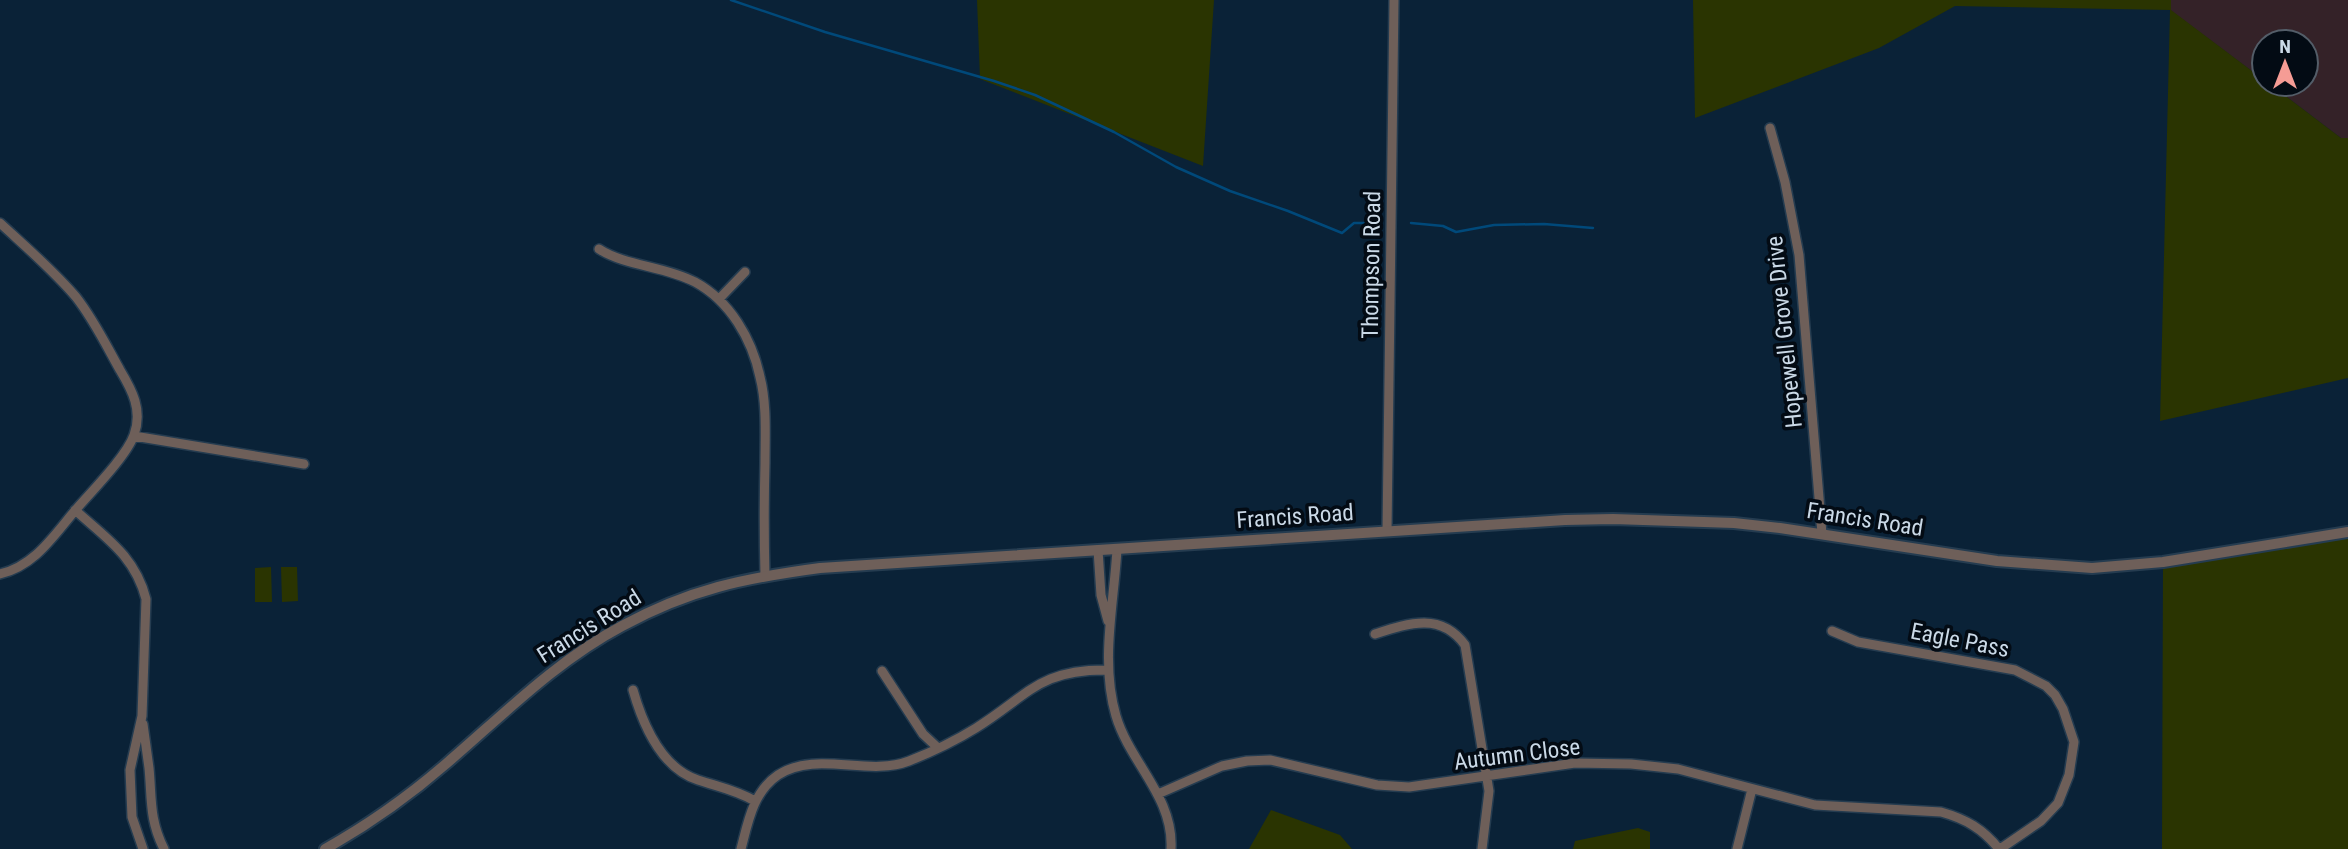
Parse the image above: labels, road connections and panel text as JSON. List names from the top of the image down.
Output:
{
  "streets": {
    "street": [
      "Thompson Road",
      "Hopewell Grove Drive",
      "Francis Road",
      "Eagle Pass",
      "Autumn Close"
    ]
  },
  "crossings": [
    ["Thompson Road", "Francis Road"],
    ["Hopewell Grove Drive", "Francis Road"],
    ["Eagle Pass", "Autumn Close"]
  ],
  "north": "top"
}
